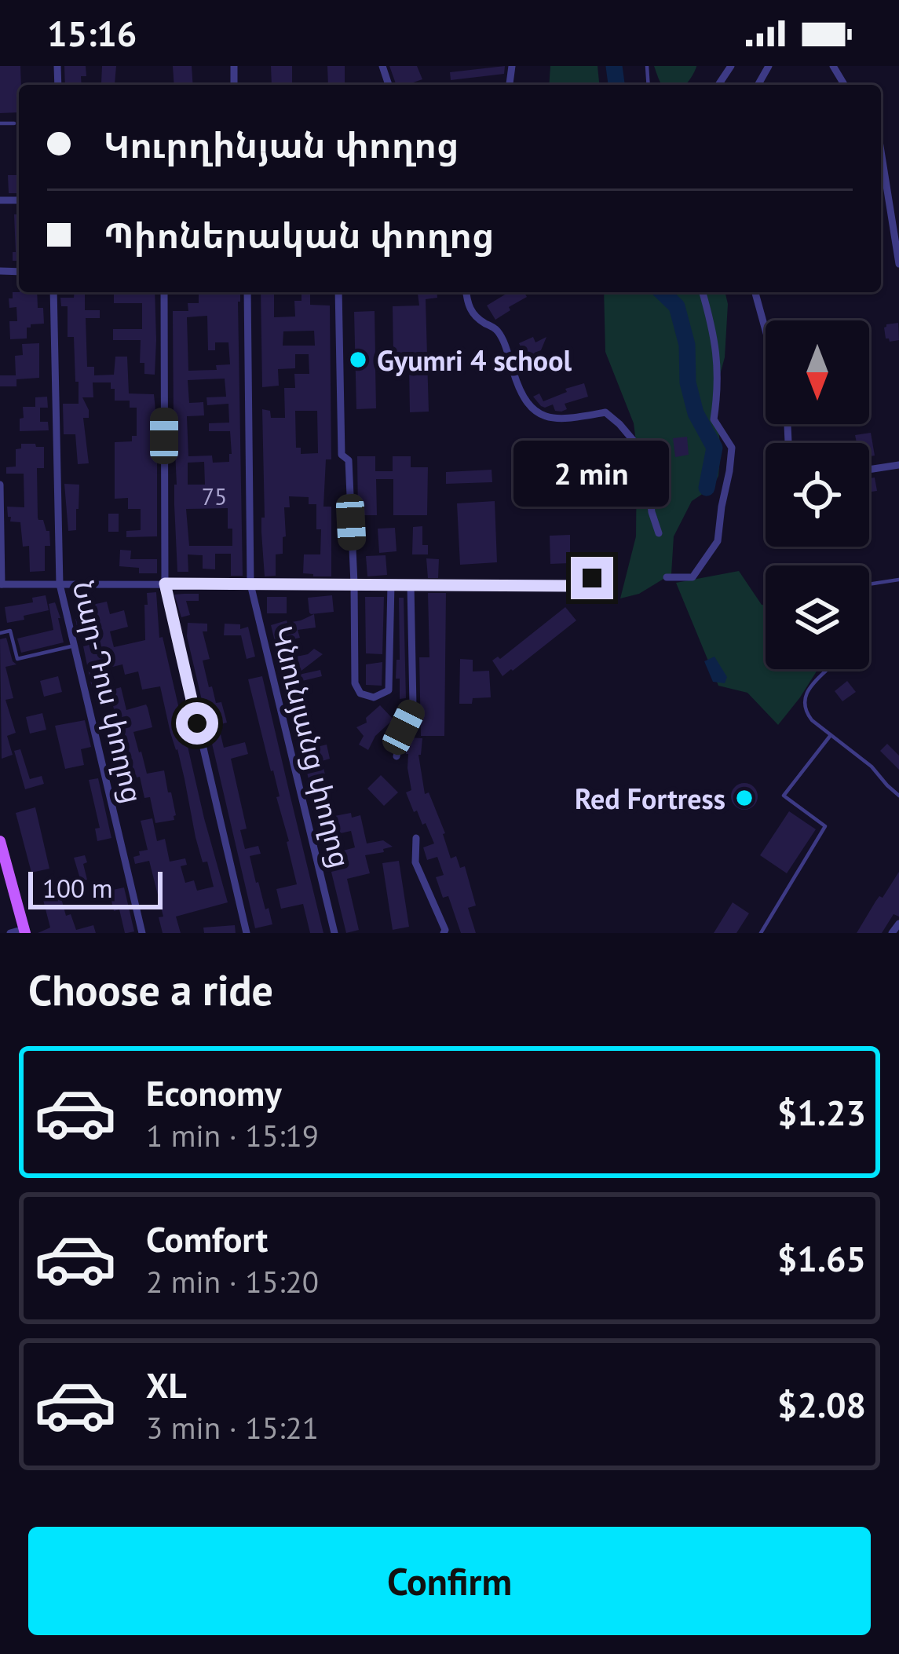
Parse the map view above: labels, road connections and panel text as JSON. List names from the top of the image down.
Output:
{
  "streets": {
    "street": ["Նար-Դոս փողոց", "Կնունյանց փողոց"]
  },
  "places": ["Gyumri 4 school", "Red Fortress"],
  "house_numbers": ["75"],
  "scale_bar": "100 m",
  "north": "bottom",
  "page": {
    "status": "15:16",
    "banner": ["Կուրղինյան փողոց", "Պիոներական փողոց"],
    "bubble": "2 min",
    "scale": "100 m",
    "heading": "Choose a ride",
    "list": [
      {
        "name": "Economy",
        "note": "1 min · 15:19",
        "value": "$1.23"
      },
      {
        "name": "Comfort",
        "note": "2 min · 15:20",
        "value": "$1.65"
      },
      {
        "name": "XL",
        "note": "3 min · 15:21",
        "value": "$2.08"
      }
    ],
    "buttons": "Confirm"
  }
}
